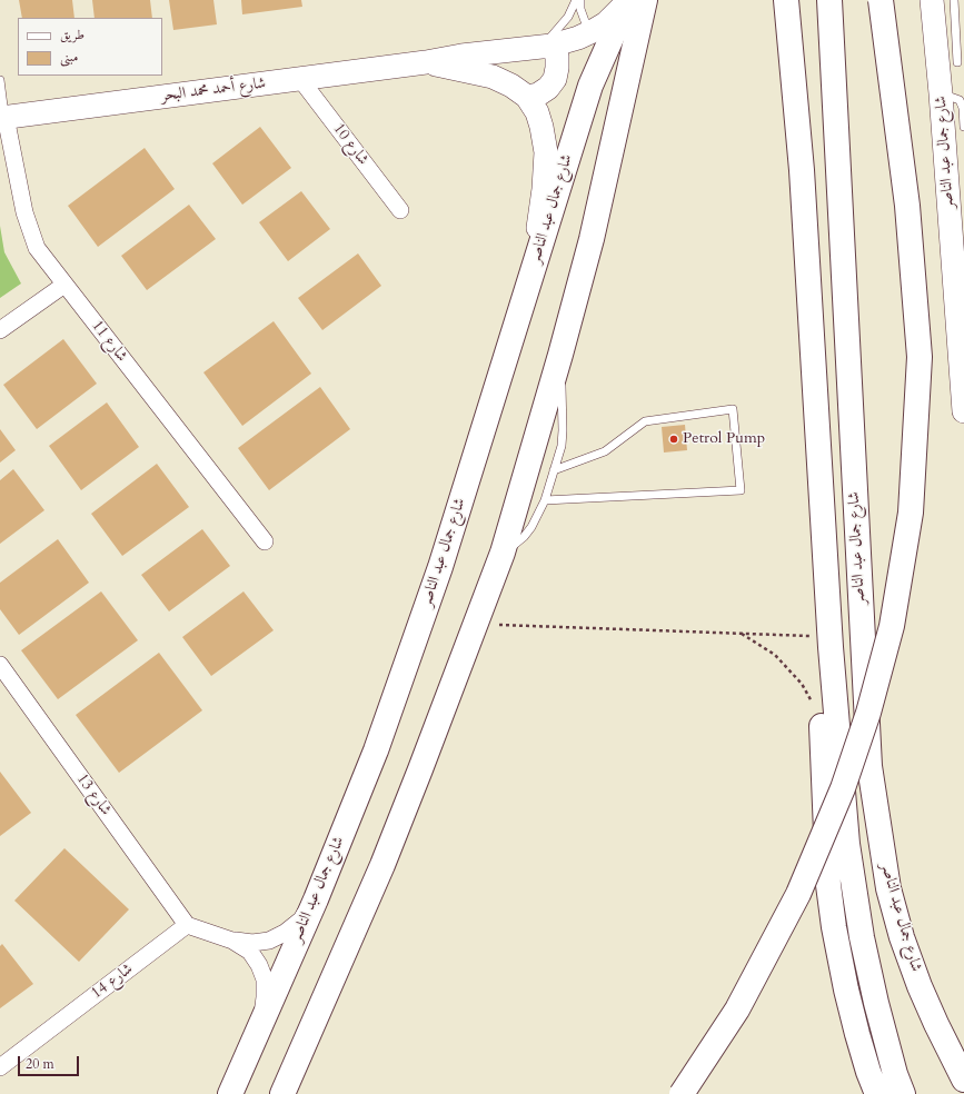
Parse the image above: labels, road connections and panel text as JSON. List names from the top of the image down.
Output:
{
  "streets": {
    "main road": ["شارع جمال عبد الناصر"],
    "street": [
      "شارع أحمد محمد البحر",
      "شارع 10",
      "شارع 11",
      "شارع 13",
      "شارع 14"
    ]
  },
  "crossings": [
    ["شارع أحمد محمد البحر", "شارع 10"],
    ["شارع أحمد محمد البحر", "شارع جمال عبد الناصر"],
    ["شارع أحمد محمد البحر", "شارع 11"],
    ["شارع 13", "شارع 14"]
  ],
  "places": ["Petrol Pump"],
  "legend": ["طريق", "مبنى"],
  "scale_bar": "20 m"
}
